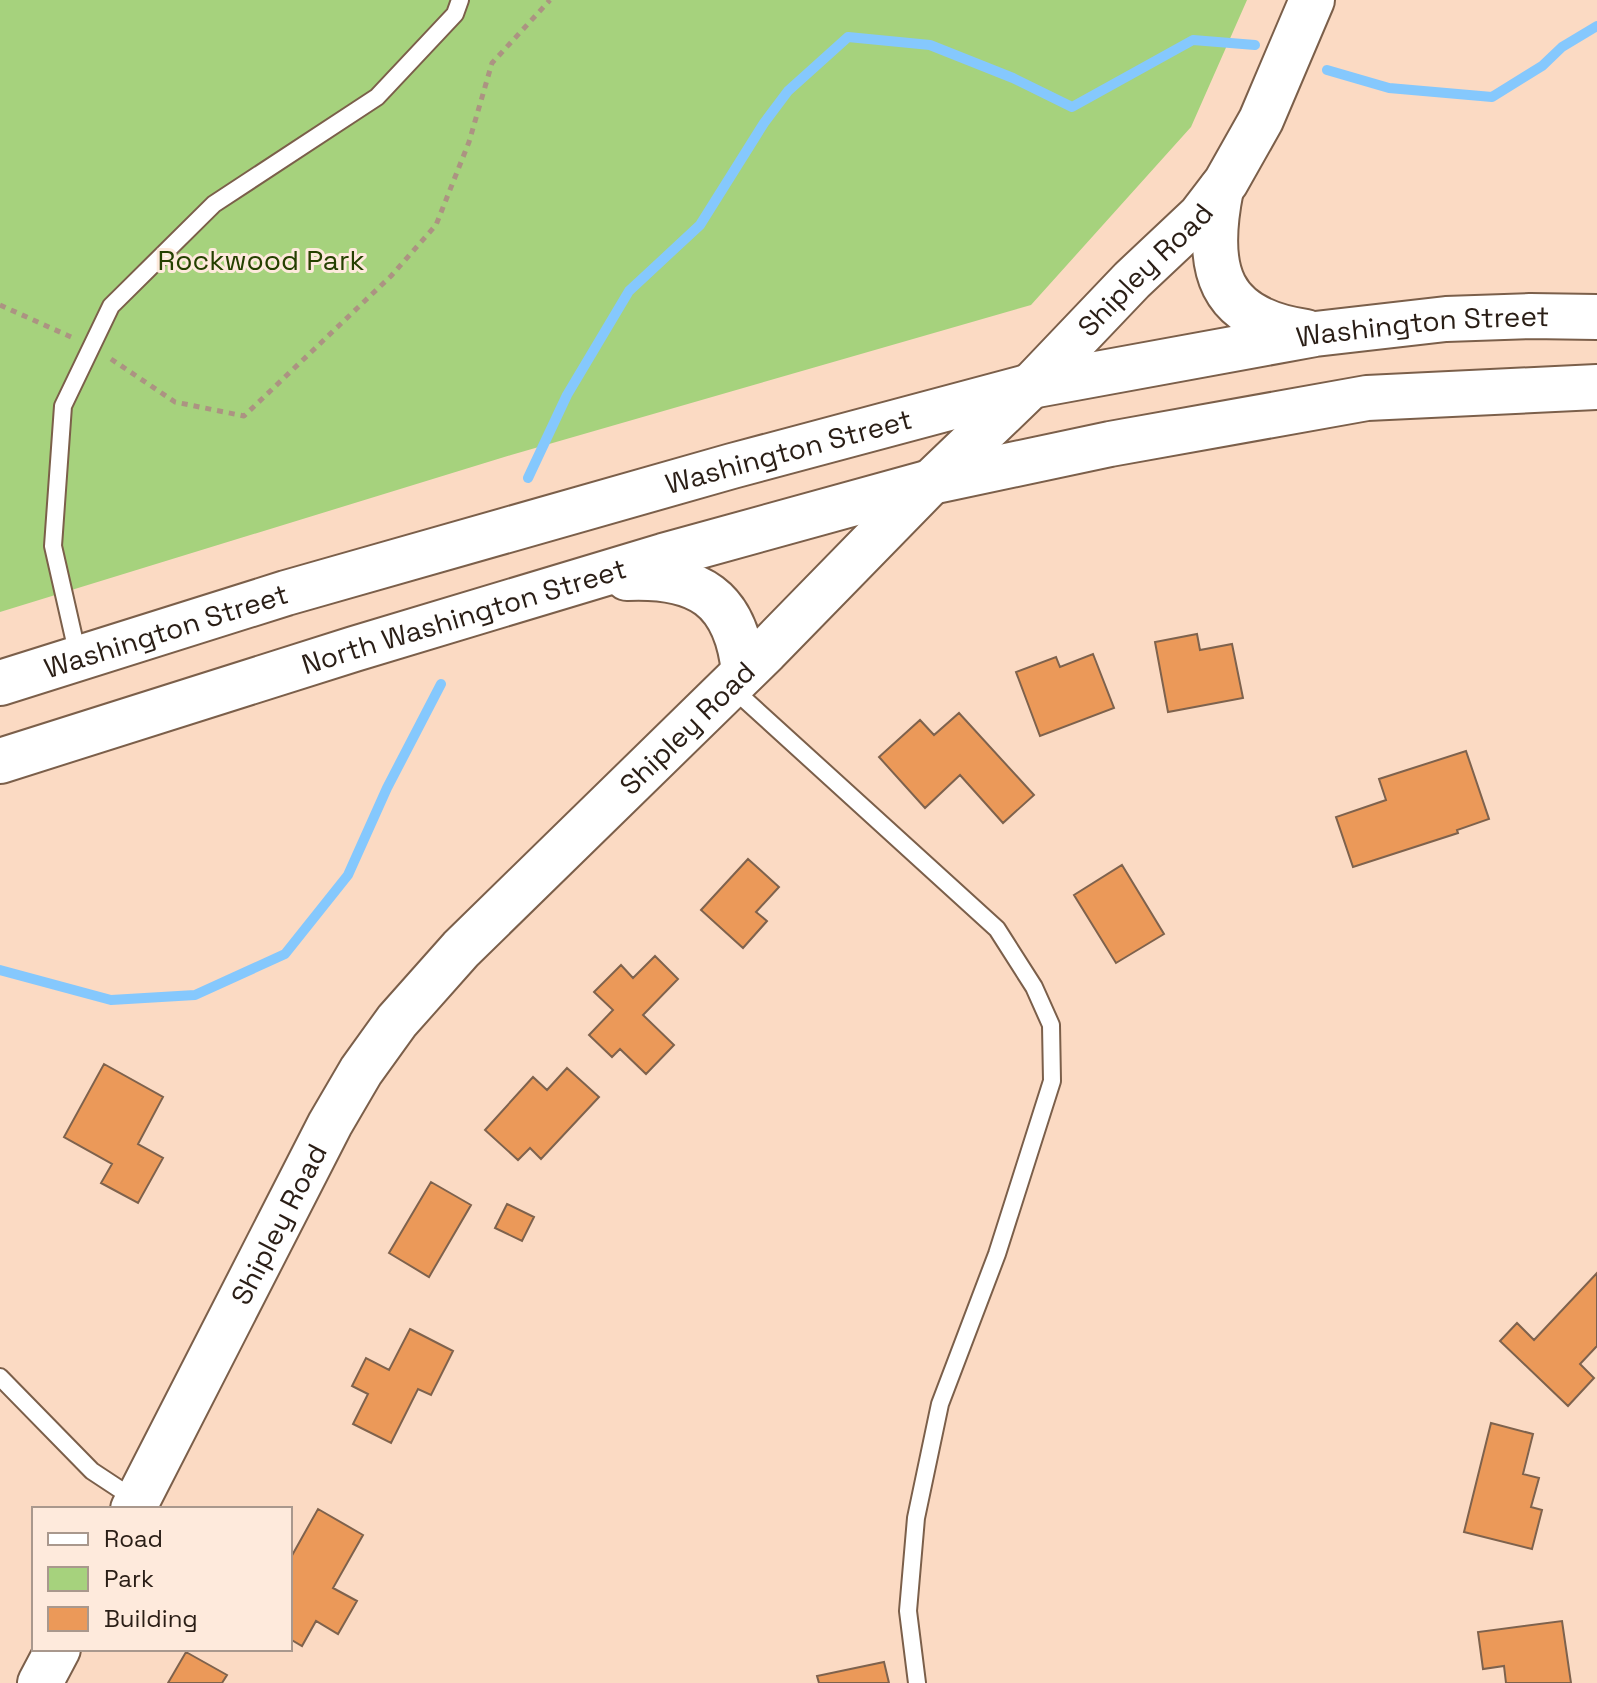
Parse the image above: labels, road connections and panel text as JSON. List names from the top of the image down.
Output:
{
  "streets": {
    "main road": ["Shipley Road", "Washington Street", "North Washington Street"]
  },
  "crossings": [
    ["Shipley Road", "Washington Street"],
    ["Shipley Road", "North Washington Street"]
  ],
  "parks": ["Rockwood Park"],
  "legend": ["Road", "Park", "Building"]
}
